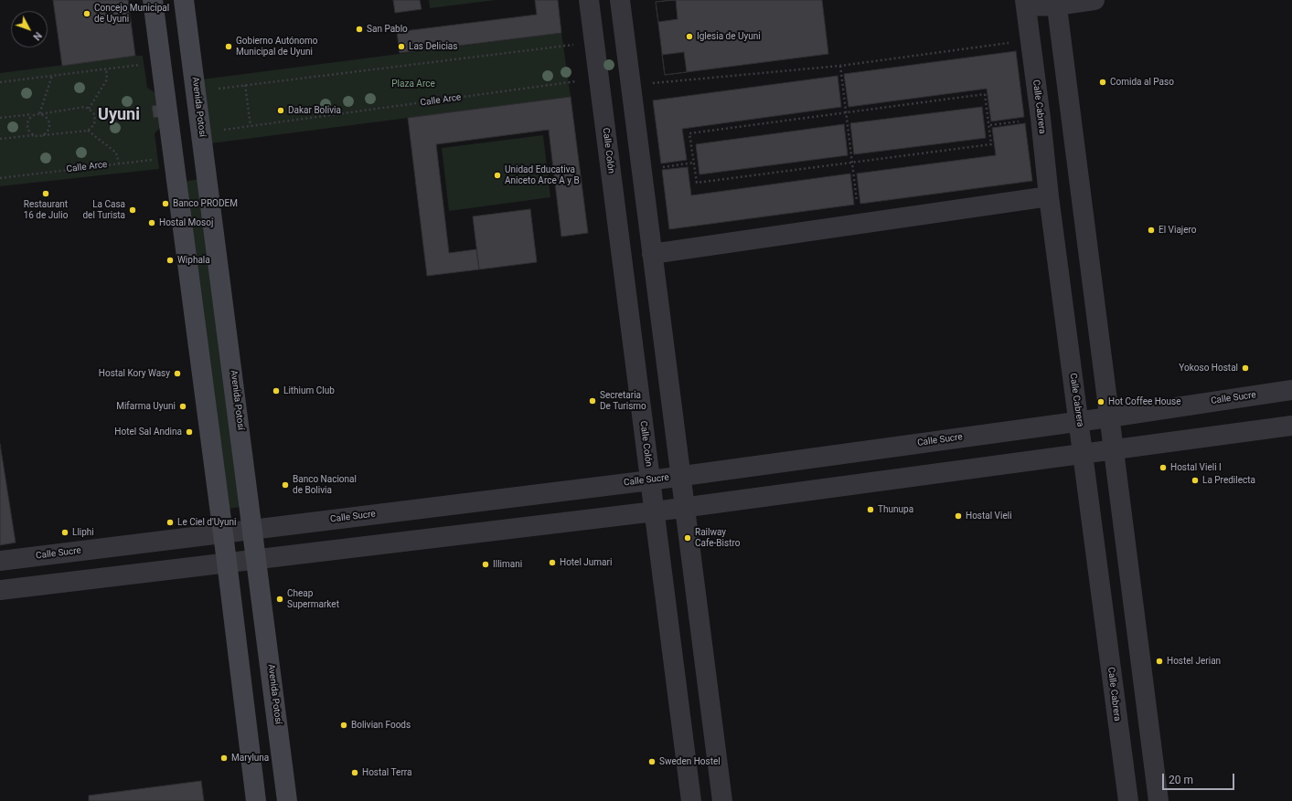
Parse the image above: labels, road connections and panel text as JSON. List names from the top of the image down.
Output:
{
  "streets": {
    "main road": ["Avenida Potosí"],
    "street": ["Calle Cabrera", "Calle Colón", "Calle Sucre"],
    "path": ["Calle Arce"]
  },
  "crossings": [
    ["Calle Arce", "Avenida Potosí"],
    ["Calle Arce", "Calle Colón"],
    ["Avenida Potosí", "Calle Sucre"],
    ["Calle Cabrera", "Calle Sucre"],
    ["Calle Colón", "Calle Sucre"]
  ],
  "districts": ["Uyuni"],
  "parks": ["Plaza Arce"],
  "places": [
    "Concejo Municipal de Uyuni",
    "San Pablo",
    "Iglesia de Uyuni",
    "Gobierno Autónomo Municipal de Uyuni",
    "Las Delicias",
    "Comida al Paso",
    "Dakar Bolivia",
    "Unidad Educativa Aniceto Arce A y B",
    "Restaurant 16 de Julio",
    "Banco PRODEM",
    "La Casa del Turista",
    "Hostal Mosoj",
    "El Viajero",
    "Wiphala",
    "Yokoso Hostal",
    "Hostal Kory Wasy",
    "Lithium Club",
    "Secretaria De Turismo",
    "Hot Coffee House",
    "Mifarma Uyuni",
    "Hotel Sal Andina",
    "Hostal Vieli I",
    "La Predilecta",
    "Banco Nacional de Bolivia",
    "Thunupa",
    "Hostal Vieli",
    "Le Ciel d'Uyuni",
    "Lliphi",
    "Railway Cafe-Bistro",
    "Hotel Jumari",
    "Illimani",
    "Cheap Supermarket",
    "Hostel Jerian",
    "Bolivian Foods",
    "Maryluna",
    "Sweden Hostel",
    "Hostal Terra"
  ],
  "scale_bar": "20 m",
  "north": "bottom right"
}
